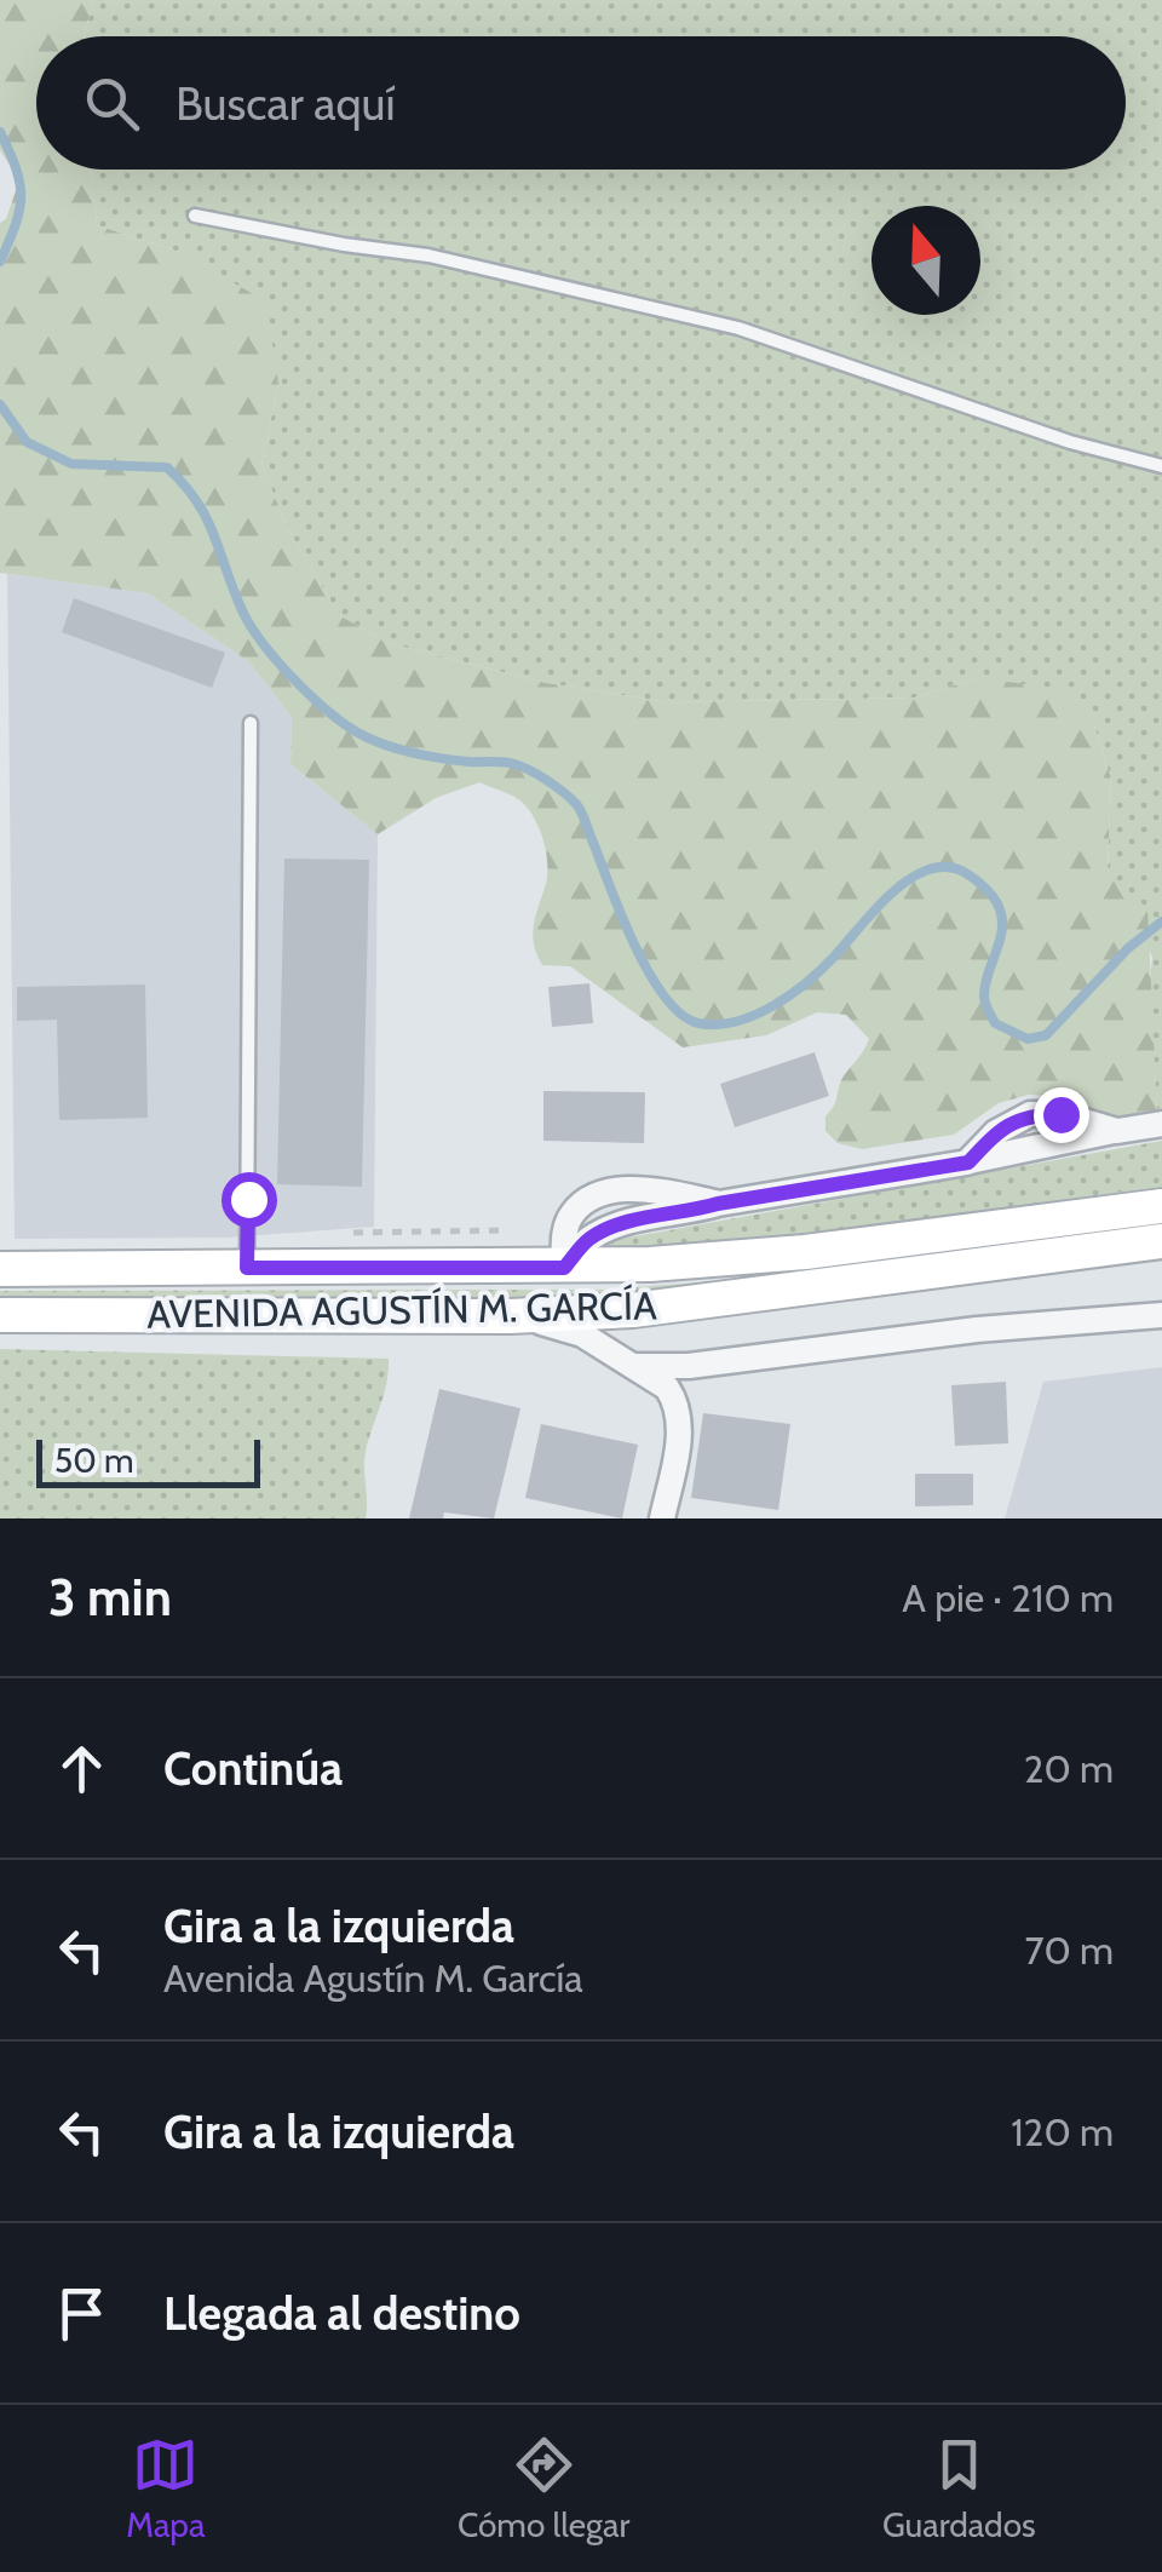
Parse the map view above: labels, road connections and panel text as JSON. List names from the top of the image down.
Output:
{
  "streets": {
    "main road": ["AVENIDA AGUSTÍN M. GARCÍA"]
  },
  "scale_bar": "50 m",
  "north": "top",
  "page": {
    "search": "Buscar aquí",
    "scale": "50 m",
    "heading": ["3 min", "A pie · 210 m"],
    "list": [
      ["Continúa", "20 m"],
      ["Gira a la izquierda", "Avenida Agustín M. García", "70 m"],
      ["Gira a la izquierda", "120 m"],
      "Llegada al destino"
    ],
    "nav": ["Mapa", "Cómo llegar", "Guardados"]
  }
}
